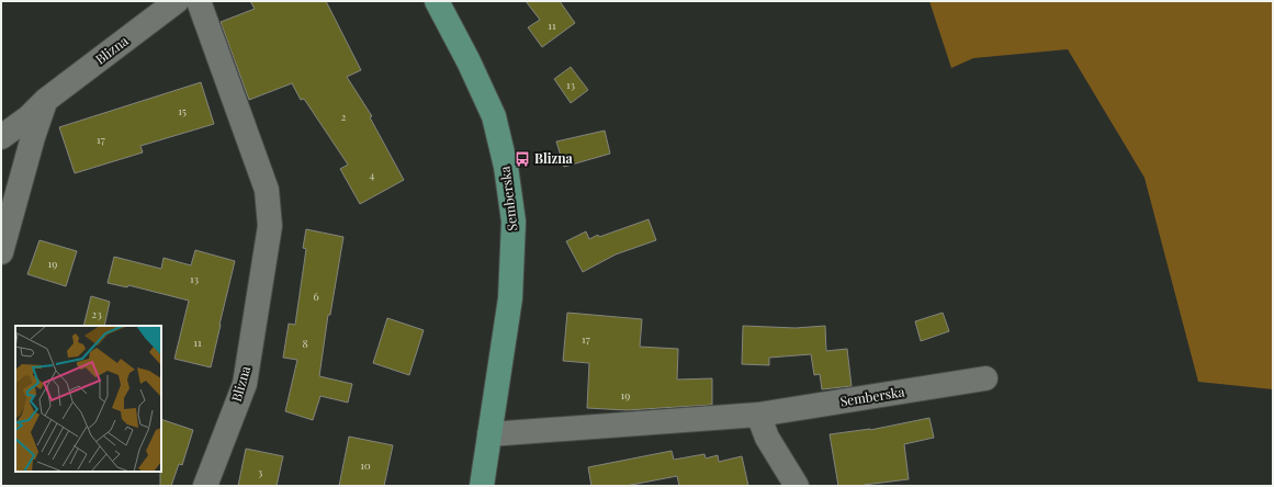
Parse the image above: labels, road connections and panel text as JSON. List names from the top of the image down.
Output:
{
  "streets": {
    "main road": ["Semberska"],
    "street": ["Blizna"]
  },
  "places": {
    "bus stop": ["Blizna"]
  },
  "house_numbers": [
    "11",
    "13",
    "15",
    "2",
    "17",
    "4",
    "19",
    "13",
    "6",
    "23",
    "17",
    "11",
    "8",
    "19",
    "10",
    "3"
  ]
}
